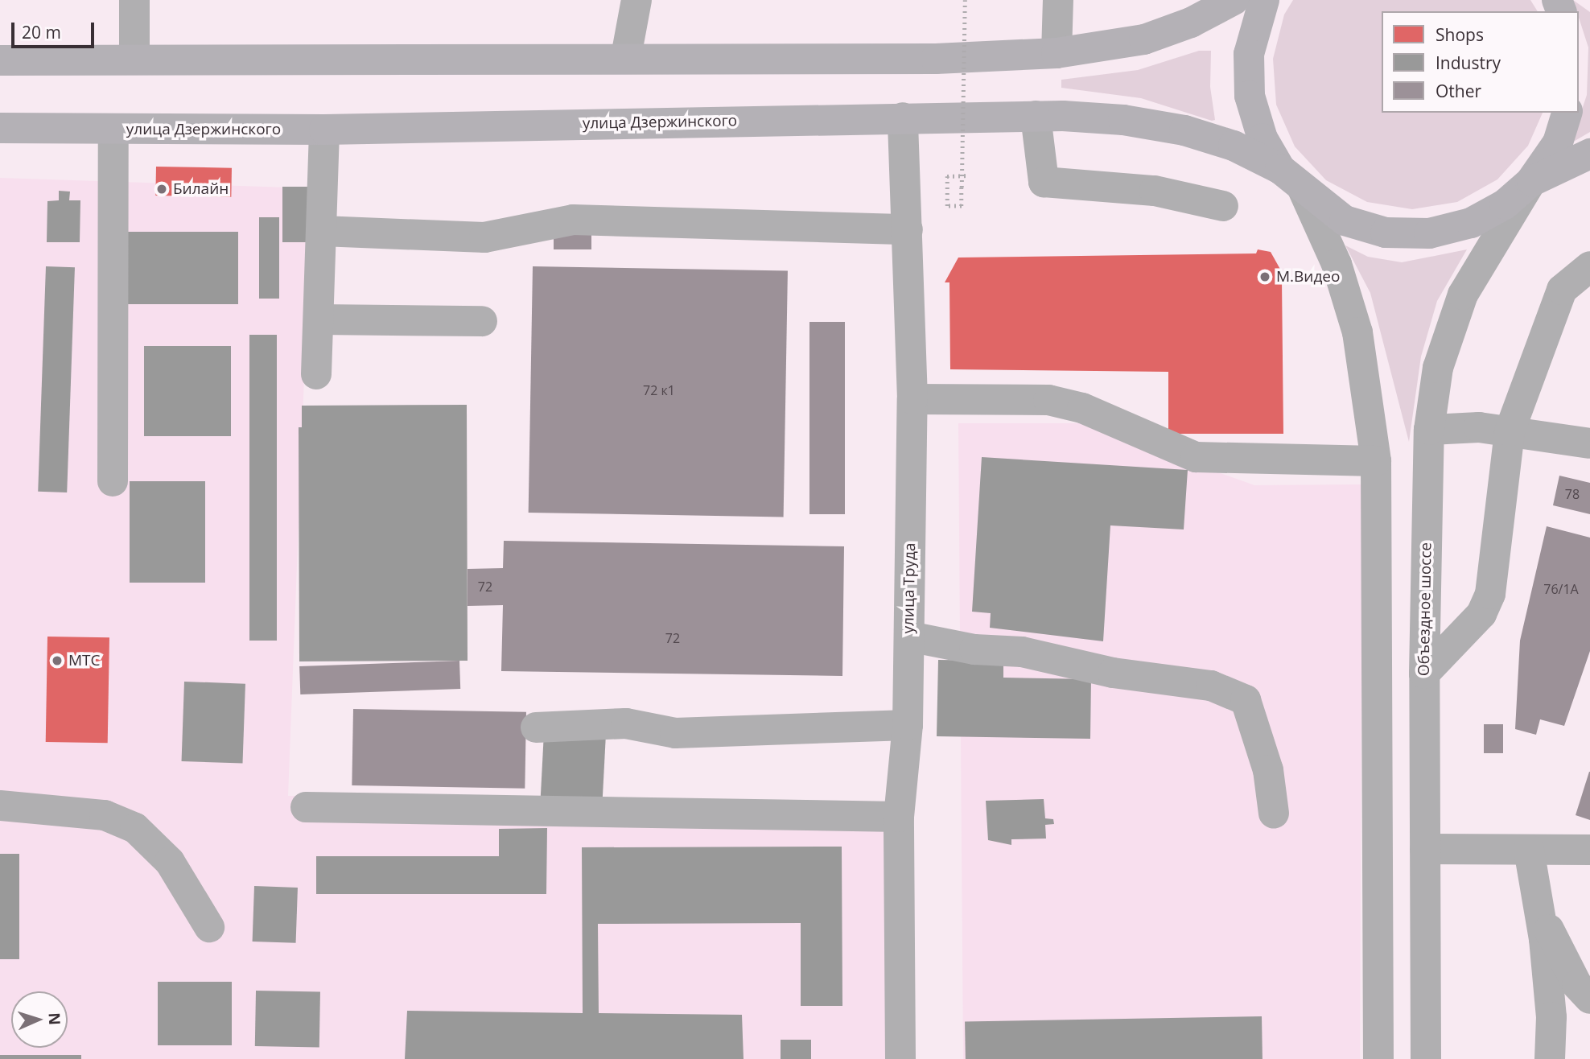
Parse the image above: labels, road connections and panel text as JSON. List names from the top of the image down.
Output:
{
  "streets": {
    "main road": ["улица Дзержинского"],
    "street": ["улица Труда", "Объездное шоссе"]
  },
  "crossings": [
    ["улица Дзержинского", "улица Труда"]
  ],
  "places": ["Билайн", "М.Видео", "МТС"],
  "house_numbers": [
    "72 к1",
    "78",
    "72",
    "76/1А",
    "72"
  ],
  "legend": ["Shops", "Industry", "Other"],
  "scale_bar": "20 m",
  "north": "right"
}
